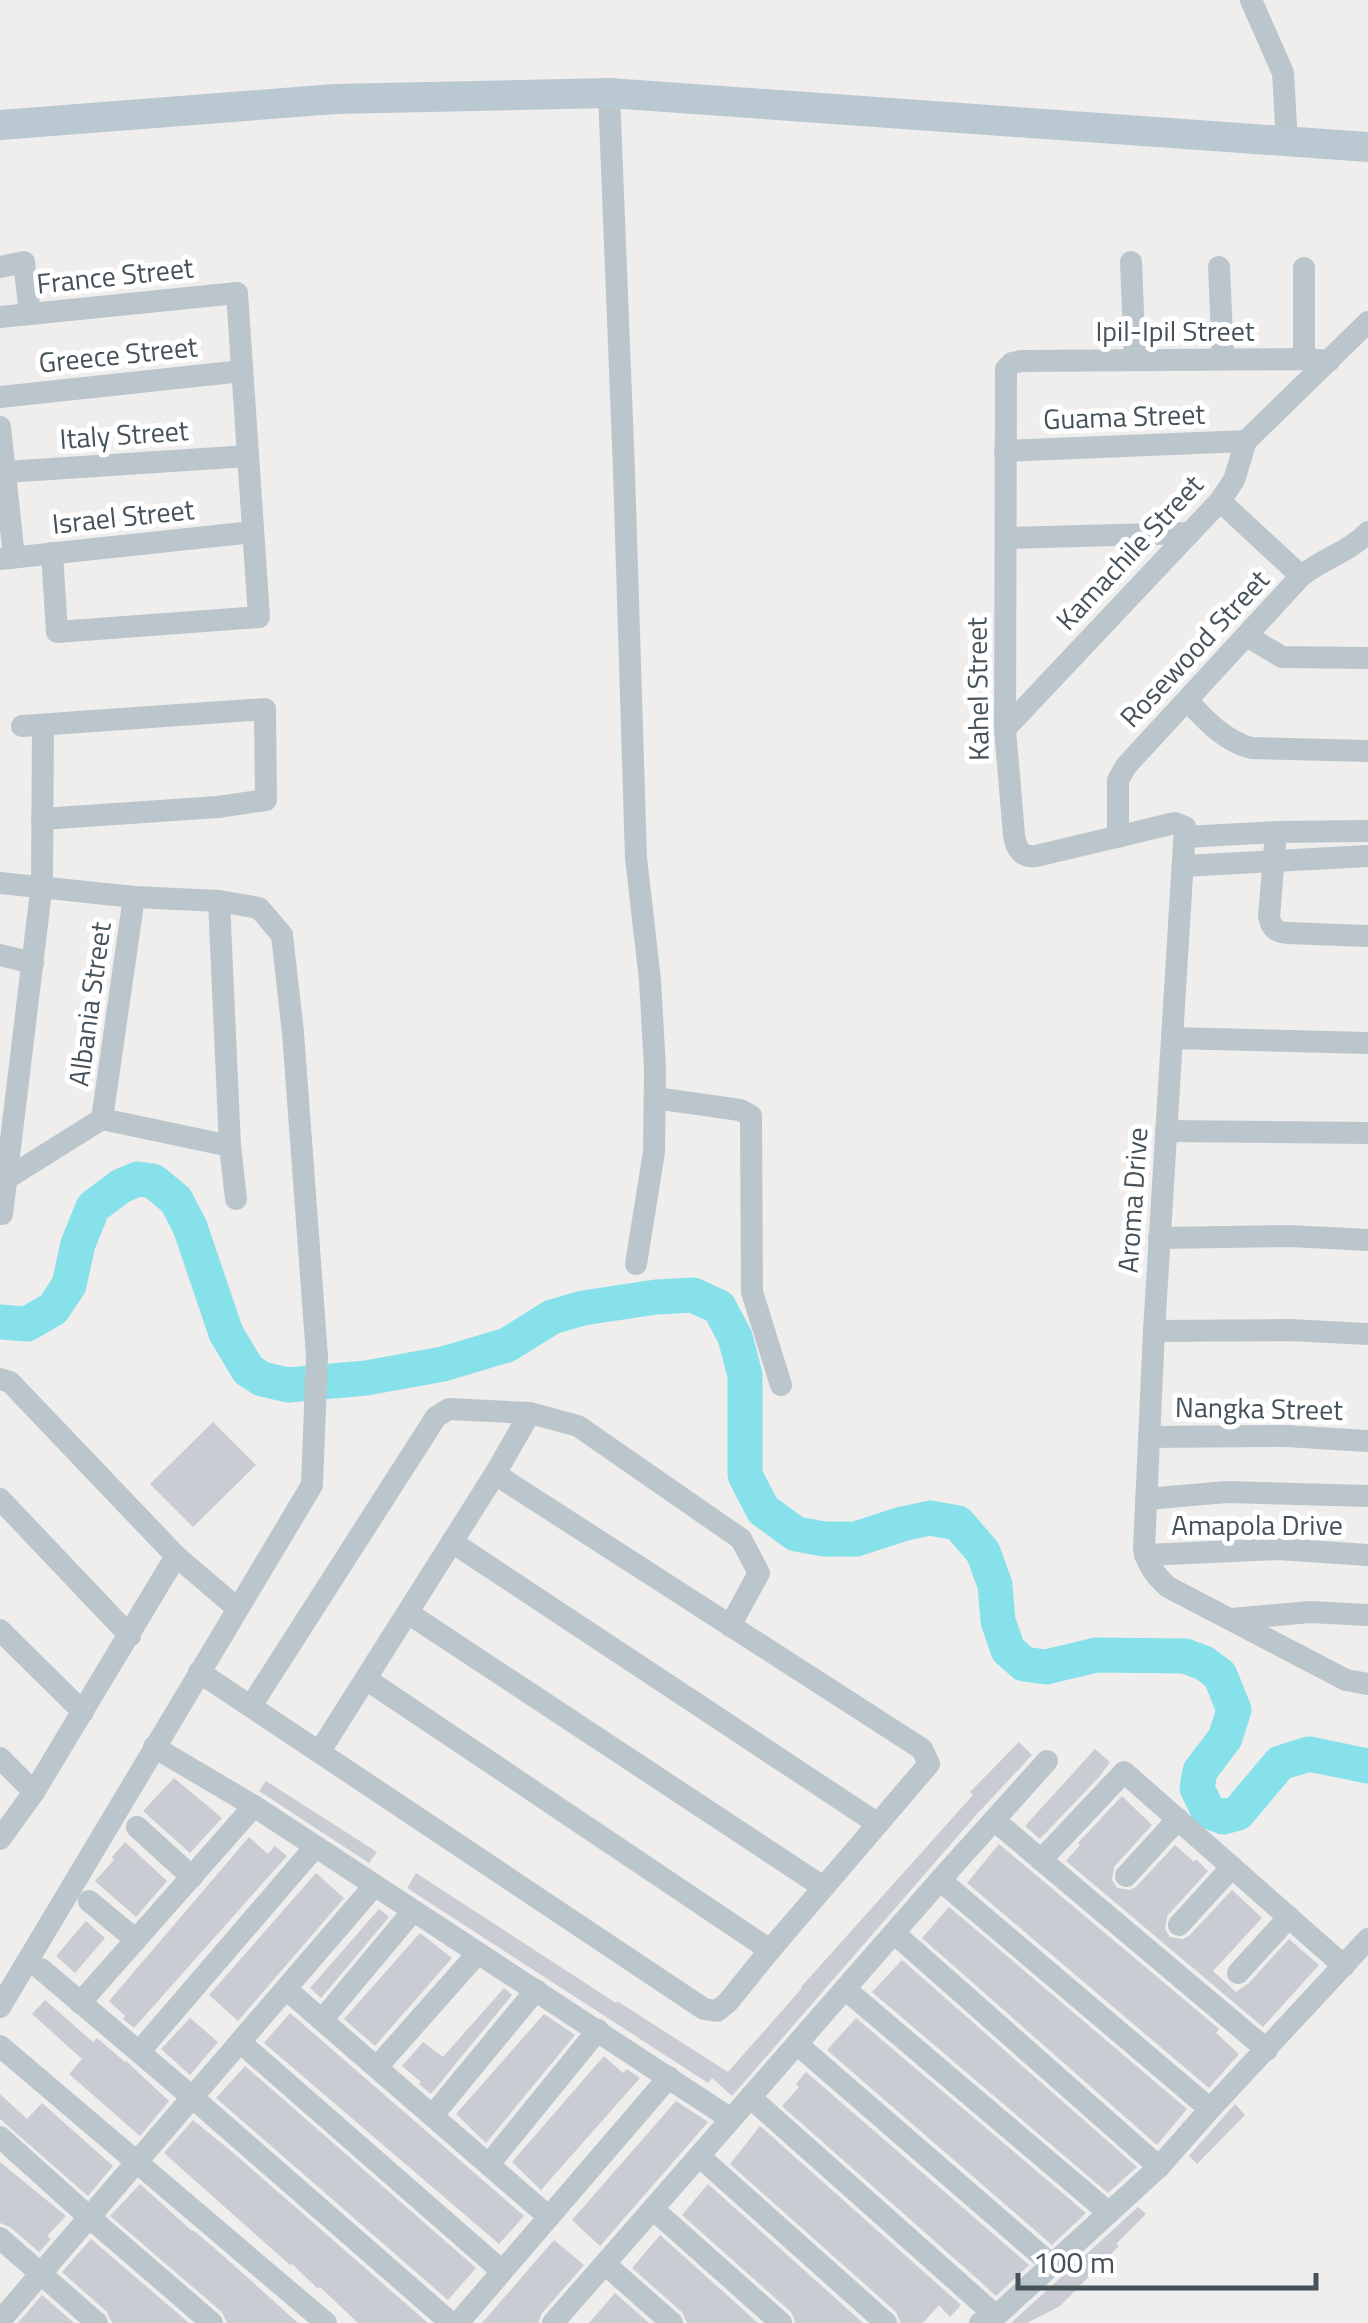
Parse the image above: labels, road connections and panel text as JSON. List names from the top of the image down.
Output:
{
  "streets": {
    "street": [
      "France Street",
      "Ipil-Ipil Street",
      "Greece Street",
      "Guama Street",
      "Italy Street",
      "Israel Street",
      "Kamachile Street",
      "Rosewood Street",
      "Kahel Street",
      "Albania Street",
      "Aroma Drive",
      "Nangka Street",
      "Amapola Drive"
    ]
  },
  "crossings": [
    ["France Street", "Greece Street"],
    ["Ipil-Ipil Street", "Kamachile Street"],
    ["Ipil-Ipil Street", "Kahel Street"],
    ["Guama Street", "Kamachile Street"],
    ["Guama Street", "Kahel Street"],
    ["Kamachile Street", "Kahel Street"],
    ["Rosewood Street", "Kahel Street"],
    ["Kahel Street", "Aroma Drive"],
    ["Aroma Drive", "Nangka Street"],
    ["Aroma Drive", "Amapola Drive"]
  ],
  "scale_bar": "100 m"
}
